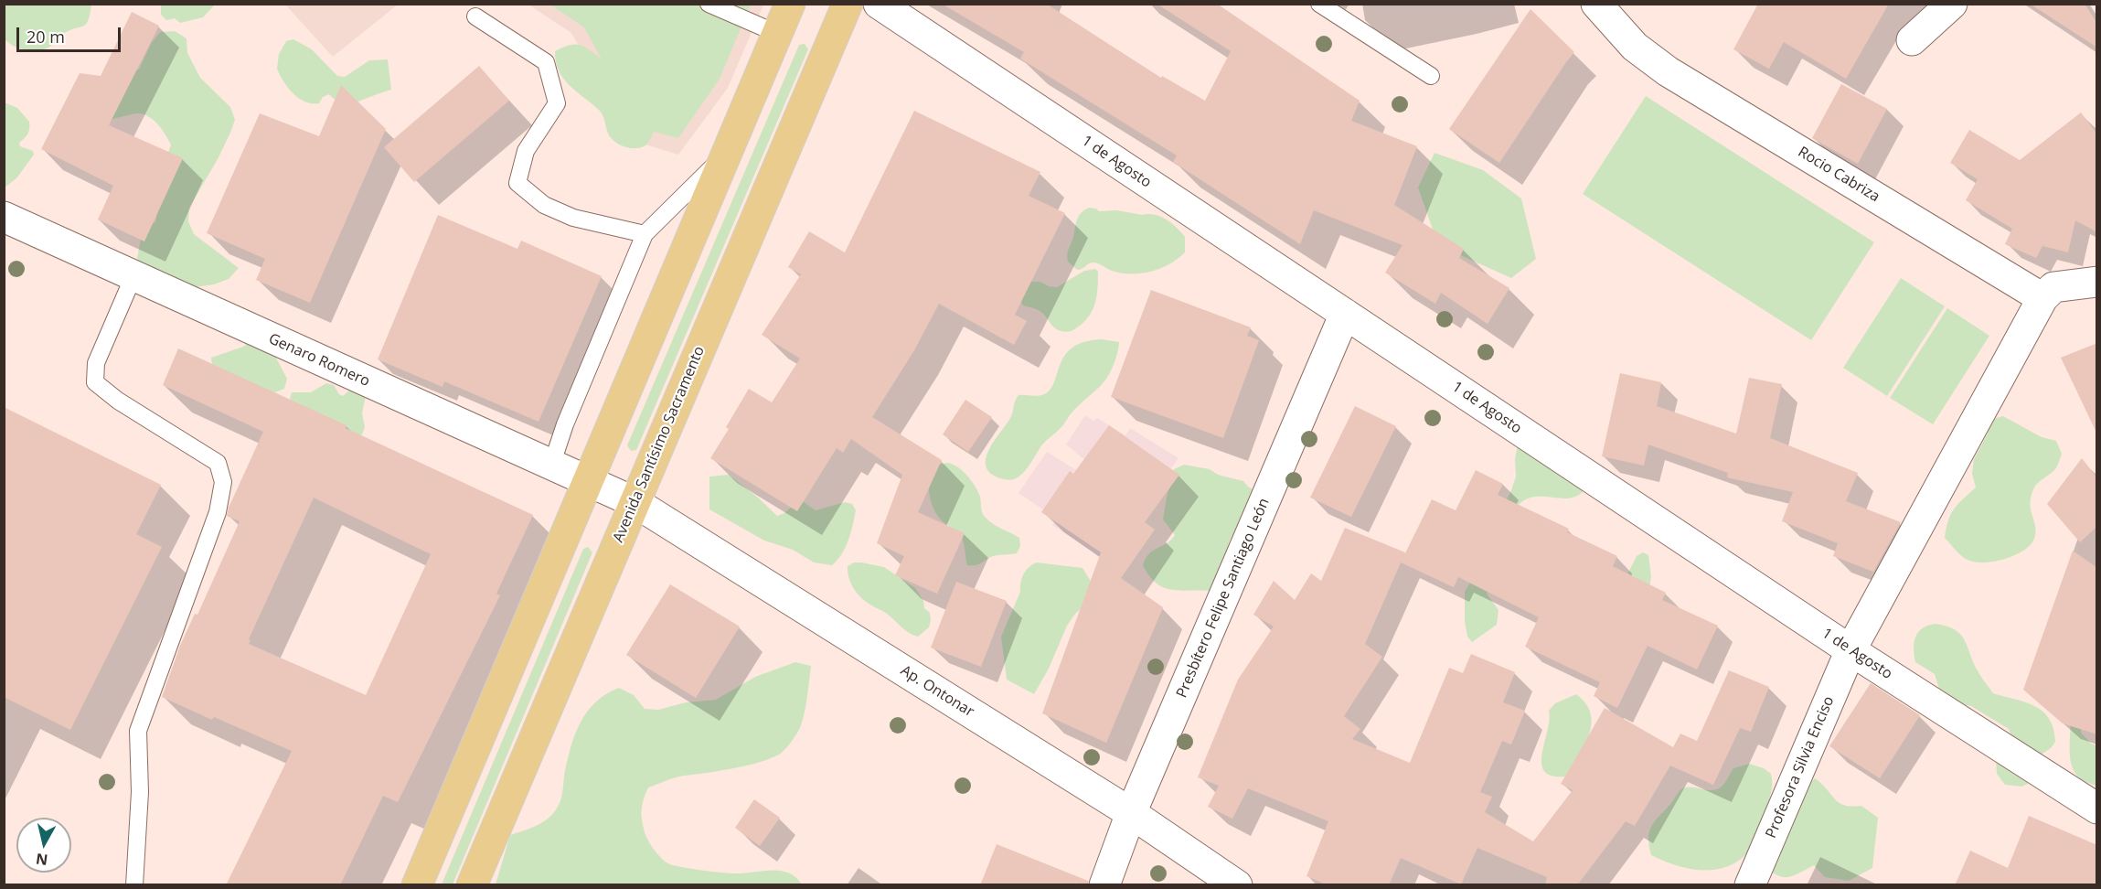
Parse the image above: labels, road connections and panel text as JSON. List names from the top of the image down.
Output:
{
  "streets": {
    "main road": ["Avenida Santísimo Sacramento"],
    "street": [
      "1 de Agosto",
      "Rocio Cabriza",
      "Genaro Romero",
      "Presbítero Felipe Santiago León",
      "Ap. Ontonar",
      "Profesora Silvia Enciso"
    ]
  },
  "crossings": [
    ["1 de Agosto", "Presbítero Felipe Santiago León"],
    ["1 de Agosto", "Profesora Silvia Enciso"],
    ["Rocio Cabriza", "Profesora Silvia Enciso"],
    ["Genaro Romero", "Avenida Santísimo Sacramento"],
    ["Genaro Romero", "Ap. Ontonar"],
    ["Avenida Santísimo Sacramento", "Ap. Ontonar"],
    ["Presbítero Felipe Santiago León", "Ap. Ontonar"]
  ],
  "scale_bar": "20 m",
  "north": "bottom"
}
